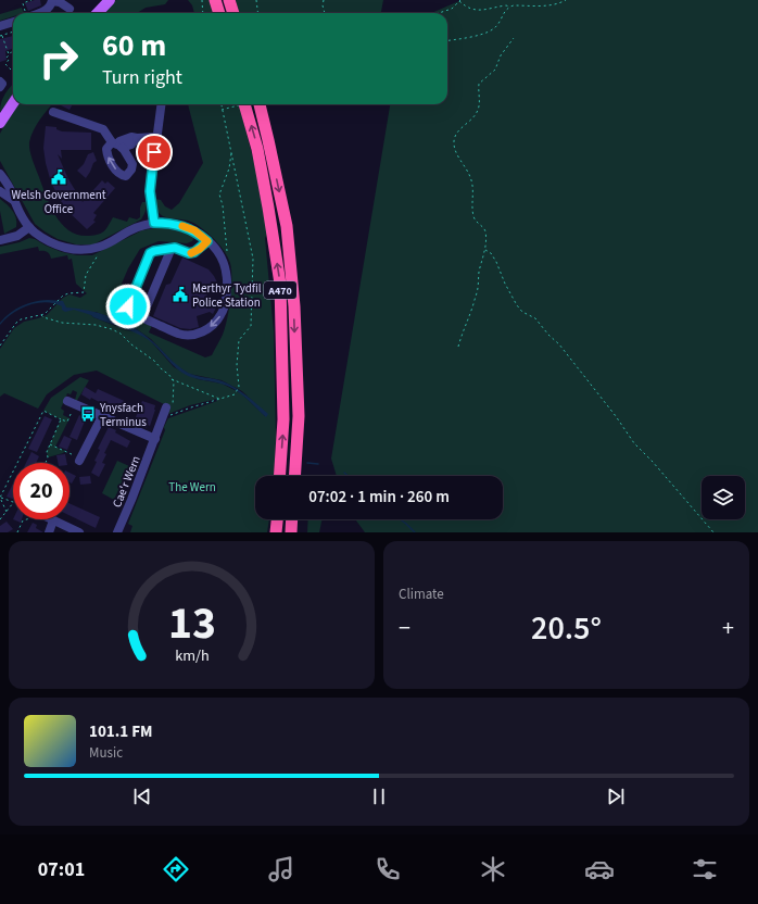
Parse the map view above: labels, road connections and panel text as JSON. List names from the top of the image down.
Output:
{
  "streets": {
    "highway": ["A470"],
    "street": ["Cae'r Wern"]
  },
  "parks": ["The Wern"],
  "places": {
    "public building": ["Welsh Government Office", "Merthyr Tydfil Police Station"],
    "bus stop": ["Ynysfach Terminus"]
  },
  "page": {
    "turn": ["60 m", "Turn right"],
    "limit": "20",
    "trip": "07:02 · 1 min · 260 m",
    "tile": "Climate",
    "heat": ["−", "20.5°", "+"],
    "song": ["101.1 FM", "Music"],
    "tabs": "07:01",
    "gauge": ["13", "km/h"]
  }
}
